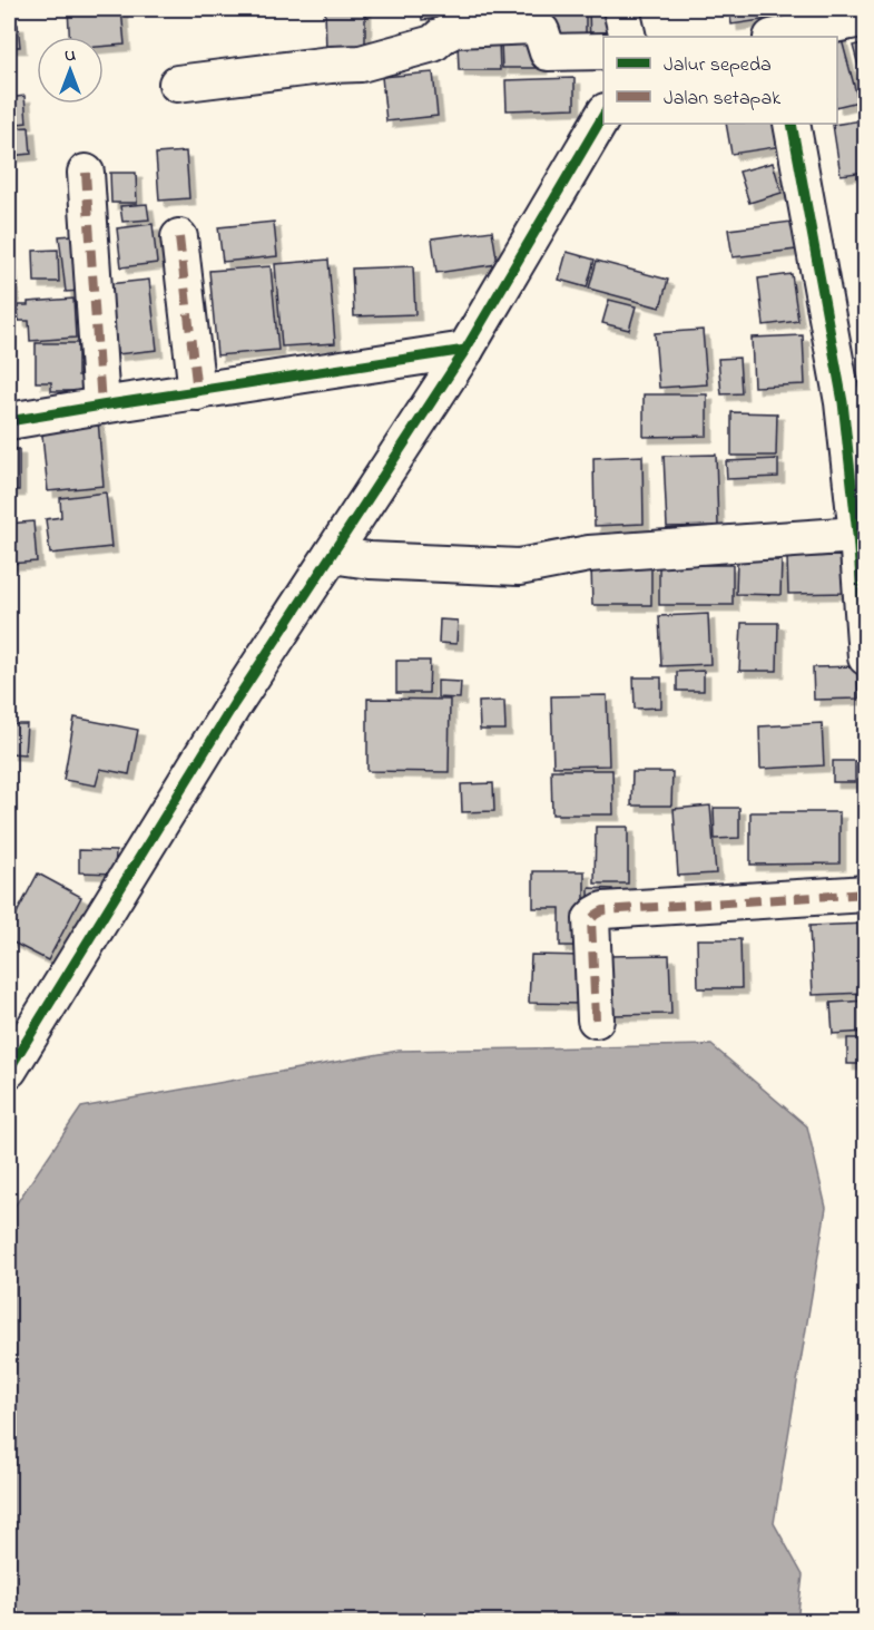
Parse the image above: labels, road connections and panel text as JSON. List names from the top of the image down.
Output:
{
  "legend": ["Jalur sepeda", "Jalan setapak"],
  "north": "top"
}
